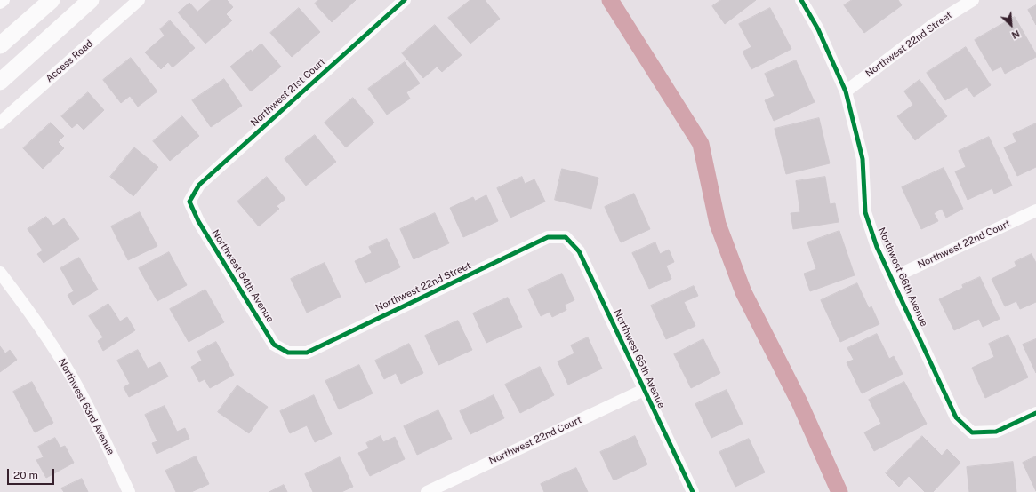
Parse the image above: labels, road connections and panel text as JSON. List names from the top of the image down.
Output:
{
  "streets": {
    "street": [
      "Northwest 22nd Street",
      "Access Road",
      "Northwest 21st Court",
      "Northwest 22nd Court",
      "Northwest 64th Avenue",
      "Northwest 66th Avenue",
      "Northwest 65th Avenue",
      "Northwest 63rd Avenue"
    ]
  },
  "crossings": [
    ["Northwest 22nd Street", "Northwest 64th Avenue"],
    ["Northwest 22nd Street", "Northwest 66th Avenue"],
    ["Northwest 22nd Street", "Northwest 65th Avenue"],
    ["Northwest 21st Court", "Northwest 64th Avenue"],
    ["Northwest 22nd Court", "Northwest 66th Avenue"],
    ["Northwest 22nd Court", "Northwest 65th Avenue"]
  ],
  "scale_bar": "20 m",
  "north": "bottom right"
}
